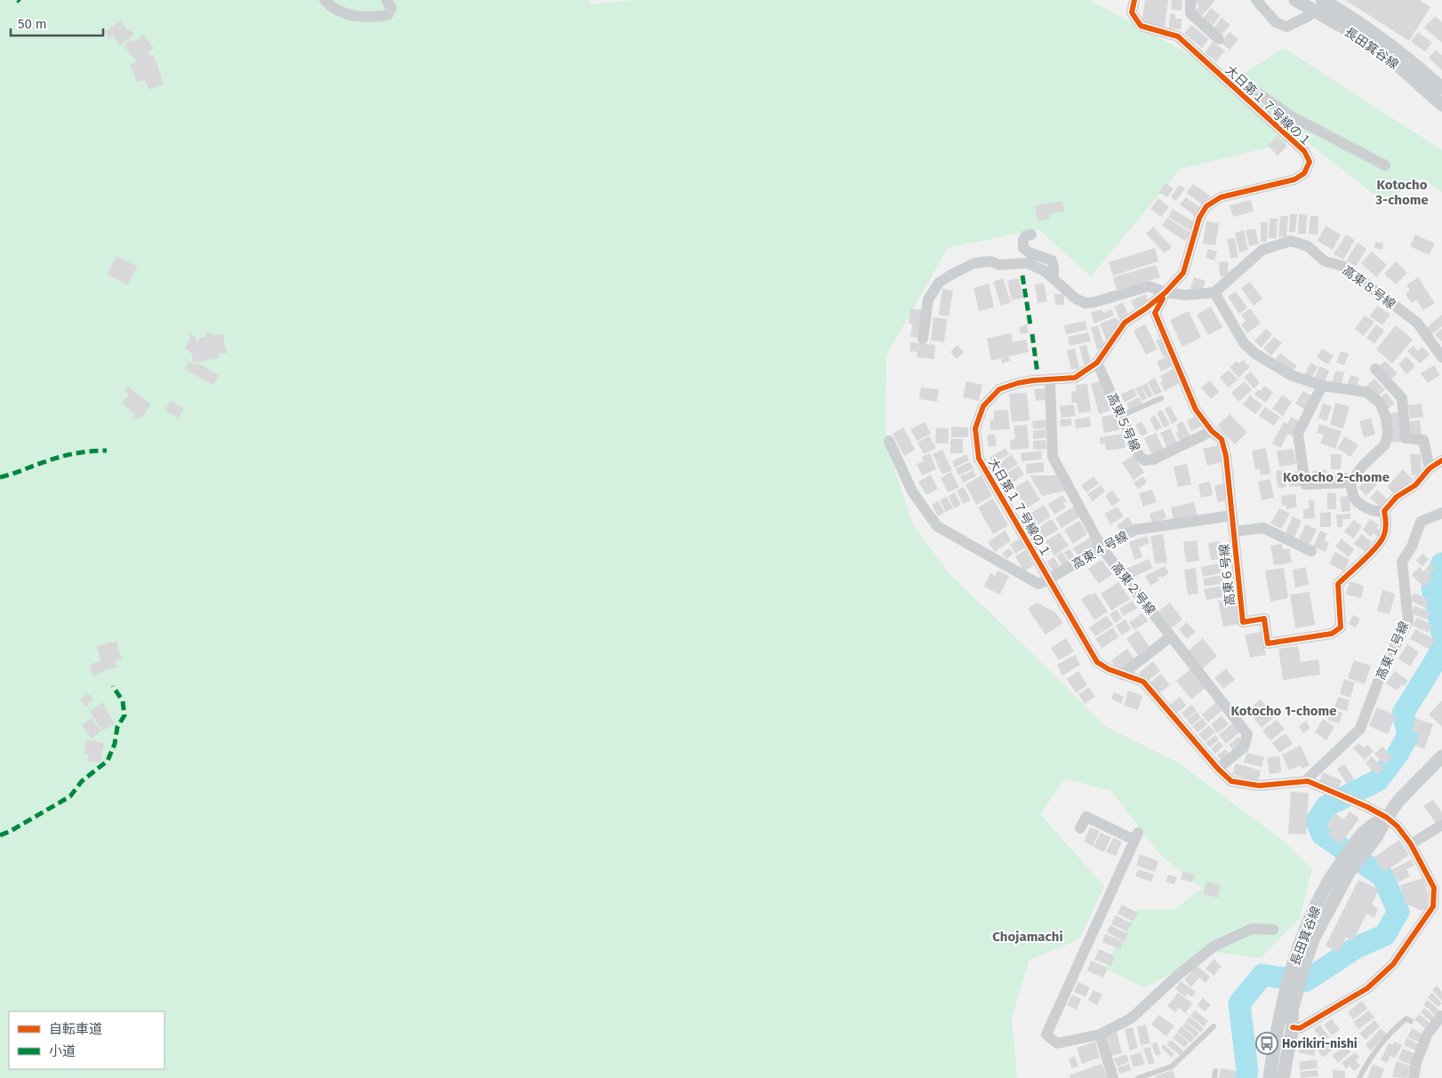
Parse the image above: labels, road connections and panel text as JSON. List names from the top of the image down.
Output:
{
  "streets": {
    "street": [
      "長田箕谷線",
      "大日第１７号線の１",
      "高東８号線",
      "高東５号線",
      "高東４号線",
      "高東６号線",
      "高東２号線",
      "高東１号線"
    ]
  },
  "crossings": [
    ["大日第１７号線の１", "高東５号線"],
    ["大日第１７号線の１", "高東４号線"],
    ["大日第１７号線の１", "高東６号線"],
    ["大日第１７号線の１", "高東２号線"],
    ["大日第１７号線の１", "高東１号線"],
    ["高東５号線", "高東６号線"],
    ["高東４号線", "高東６号線"],
    ["高東４号線", "高東２号線"]
  ],
  "districts": [
    "Kotocho 3-chome",
    "Kotocho 2-chome",
    "Kotocho 1-chome",
    "Chojamachi"
  ],
  "places": {
    "bus stop": ["Horikiri-nishi"]
  },
  "legend": ["自転車道", "小道"],
  "scale_bar": "50 m"
}
